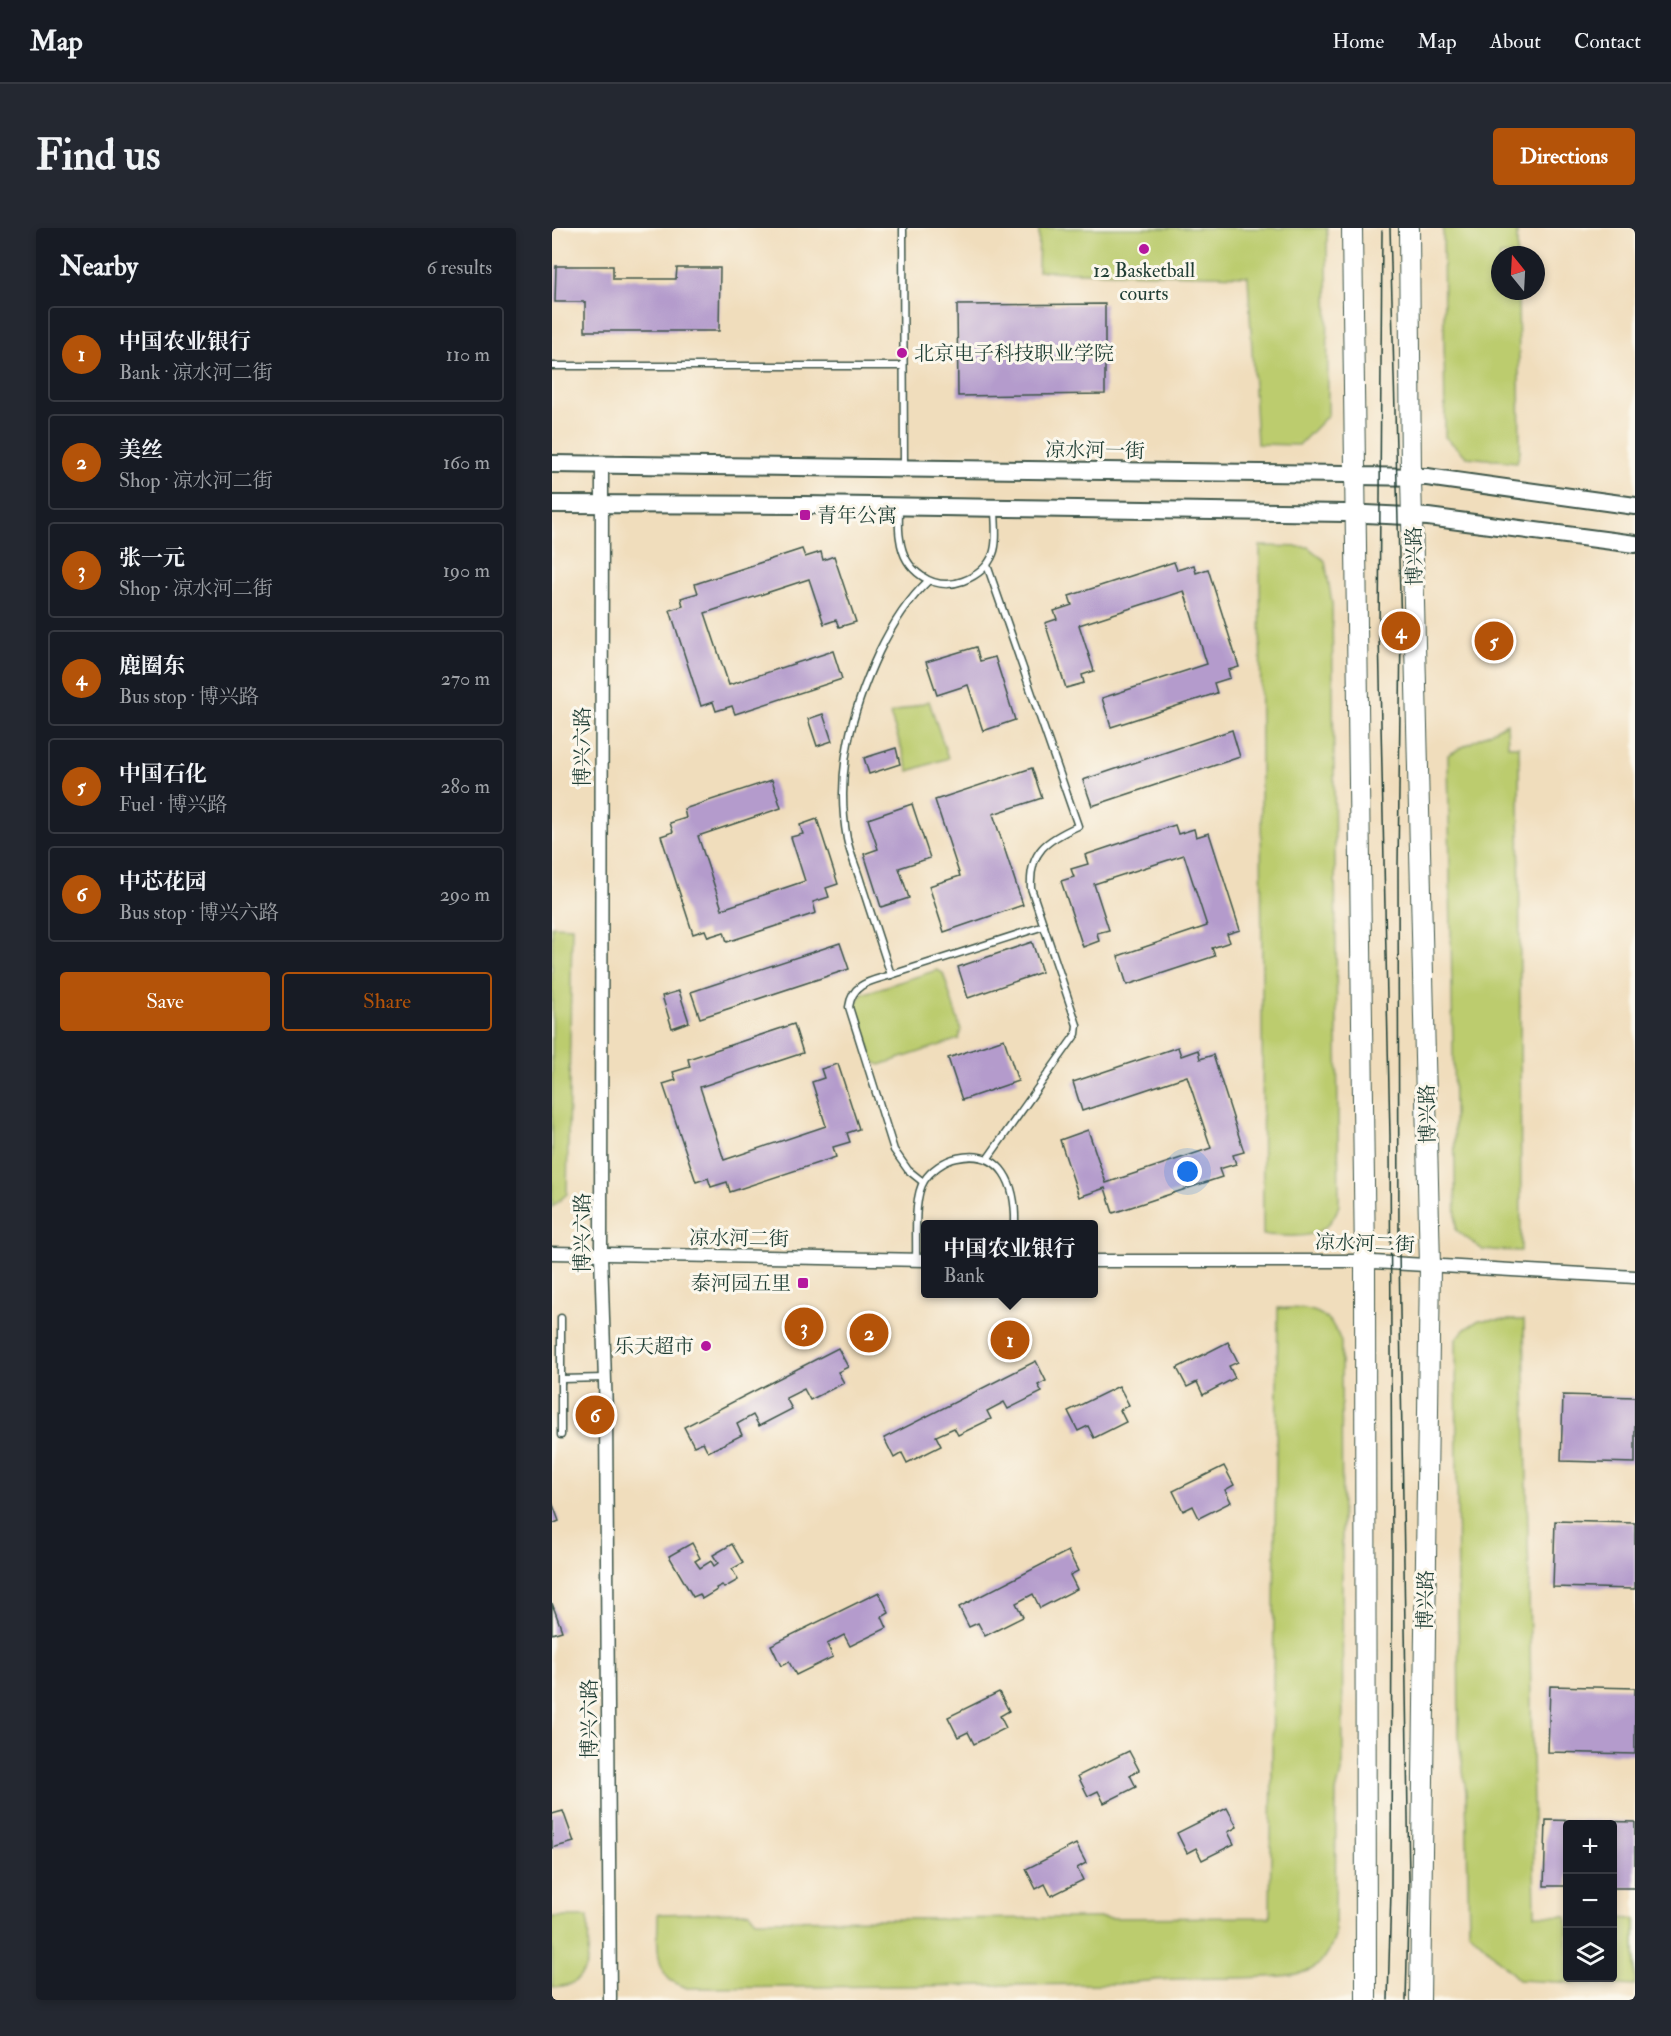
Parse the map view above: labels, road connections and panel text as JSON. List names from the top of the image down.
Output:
{
  "streets": {
    "main road": ["凉水河一街", "博兴路"],
    "street": ["博兴六路", "凉水河二街"]
  },
  "crossings": [
    ["凉水河一街", "博兴路"],
    ["凉水河一街", "博兴六路"],
    ["博兴路", "凉水河二街"],
    ["博兴六路", "凉水河二街"]
  ],
  "places": {
    "other": ["12 Basketball courts", "北京电子科技职业学院", "乐天超市"],
    "transit": ["青年公寓", "泰河园五里"]
  },
  "north": "top",
  "page": {
    "header": "Map",
    "nav": [
      "Home",
      "Map",
      "About",
      "Contact"
    ],
    "buttons": [
      "Directions",
      ["Save", "Share"]
    ],
    "title": "Find us",
    "heading": ["Nearby", "6 results"],
    "list": [
      {
        "mark": "1",
        "name": "中国农业银行",
        "note": "Bank · 凉水河二街",
        "value": "110 m"
      },
      {
        "mark": "2",
        "name": "美丝",
        "note": "Shop · 凉水河二街",
        "value": "160 m"
      },
      {
        "mark": "3",
        "name": "张一元",
        "note": "Shop · 凉水河二街",
        "value": "190 m"
      },
      {
        "mark": "4",
        "name": "鹿圈东",
        "note": "Bus stop · 博兴路",
        "value": "270 m"
      },
      {
        "mark": "5",
        "name": "中国石化",
        "note": "Fuel · 博兴路",
        "value": "280 m"
      },
      {
        "mark": "6",
        "name": "中芯花园",
        "note": "Bus stop · 博兴六路",
        "value": "290 m"
      }
    ],
    "pins": [
      "4",
      "5",
      "3",
      "2",
      "1",
      "6"
    ],
    "popup": ["中国农业银行", "Bank"],
    "map_buttons": ["+", "−"]
  }
}
